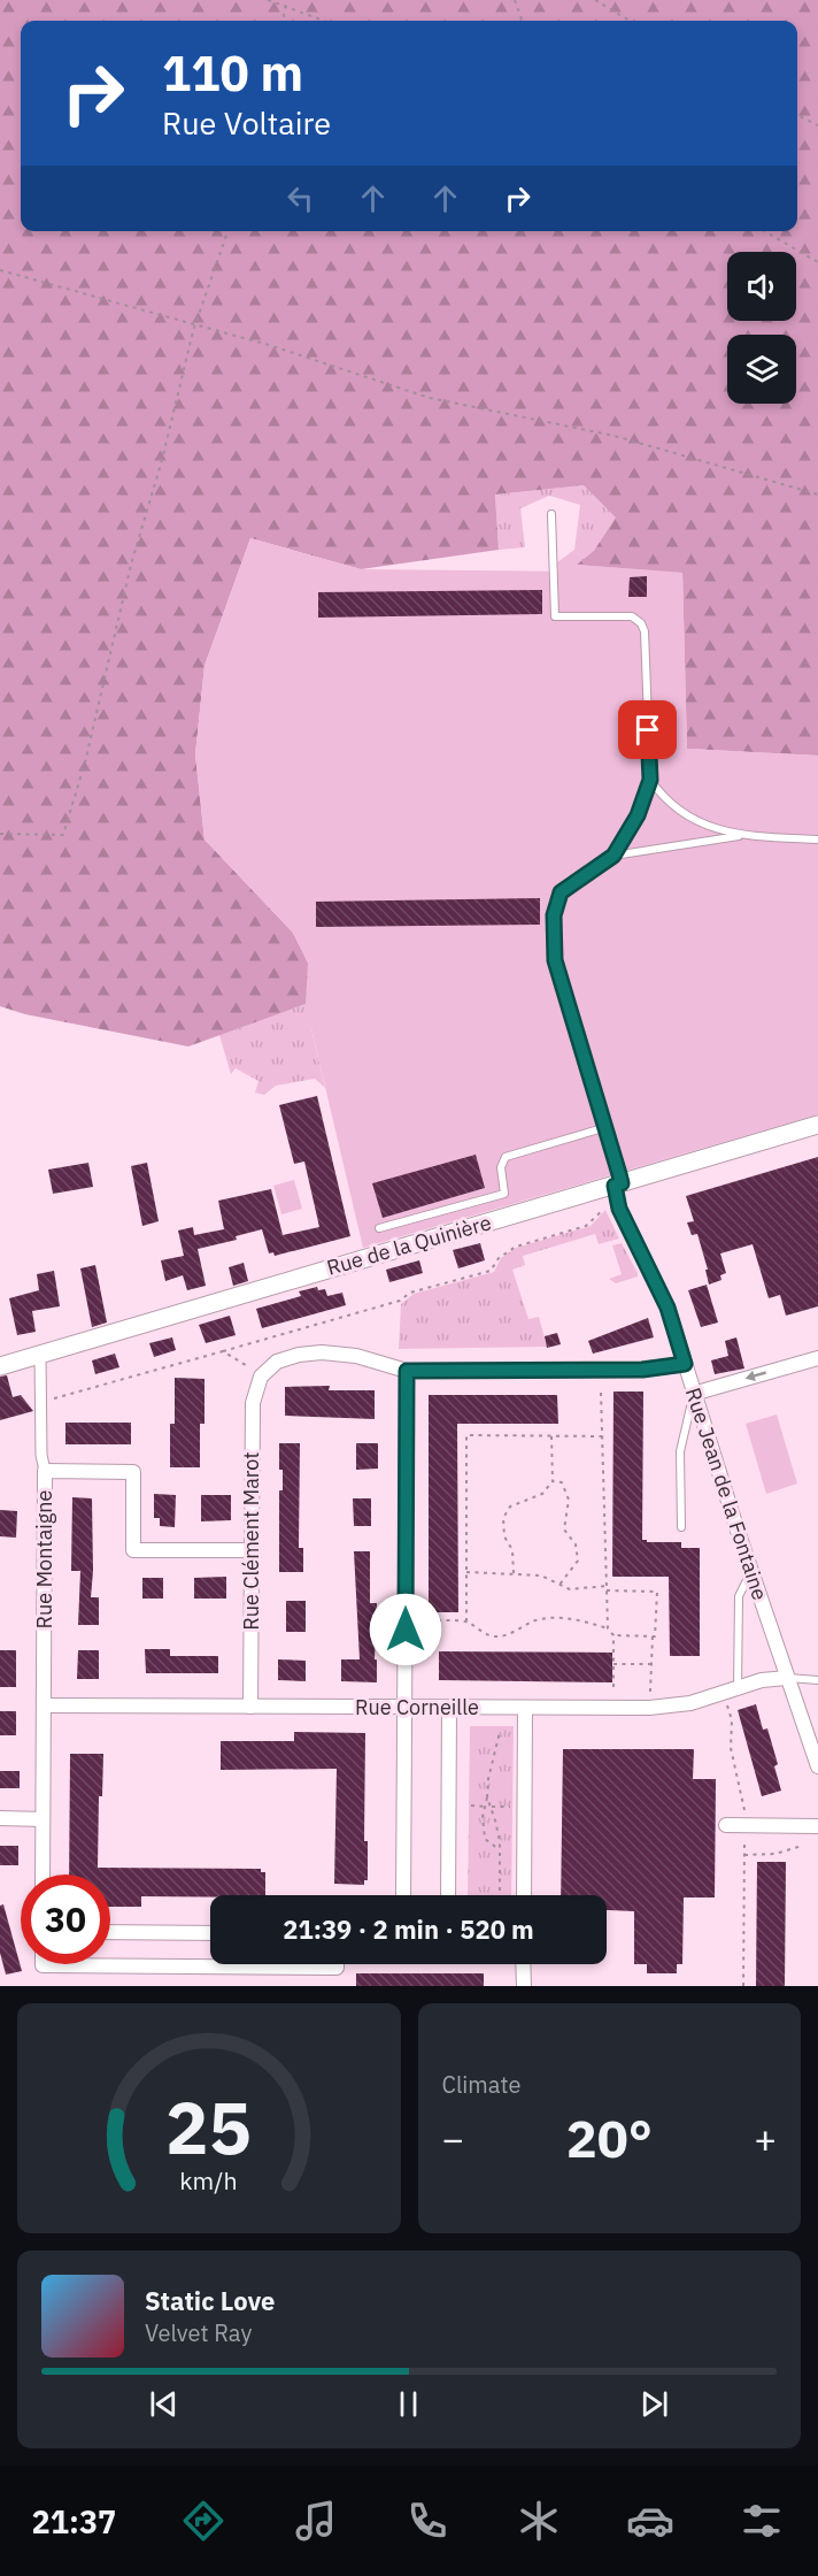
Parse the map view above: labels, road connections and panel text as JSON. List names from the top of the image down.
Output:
{
  "streets": {
    "street": [
      "Rue de la Quinière",
      "Rue Jean de la Fontaine",
      "Rue Clément Marot",
      "Rue Montaigne",
      "Rue Corneille"
    ]
  },
  "crossings": [
    ["Rue de la Quinière", "Rue Jean de la Fontaine"],
    ["Rue Jean de la Fontaine", "Rue Corneille"],
    ["Rue Clément Marot", "Rue Montaigne"],
    ["Rue Clément Marot", "Rue Corneille"],
    ["Rue Montaigne", "Rue Corneille"]
  ],
  "page": {
    "turn": ["110 m", "Rue Voltaire"],
    "limit": "30",
    "trip": "21:39 · 2 min · 520 m",
    "tile": "Climate",
    "heat": ["−", "20°", "+"],
    "song": ["Static Love", "Velvet Ray"],
    "tabs": "21:37",
    "gauge": ["25", "km/h"]
  }
}
